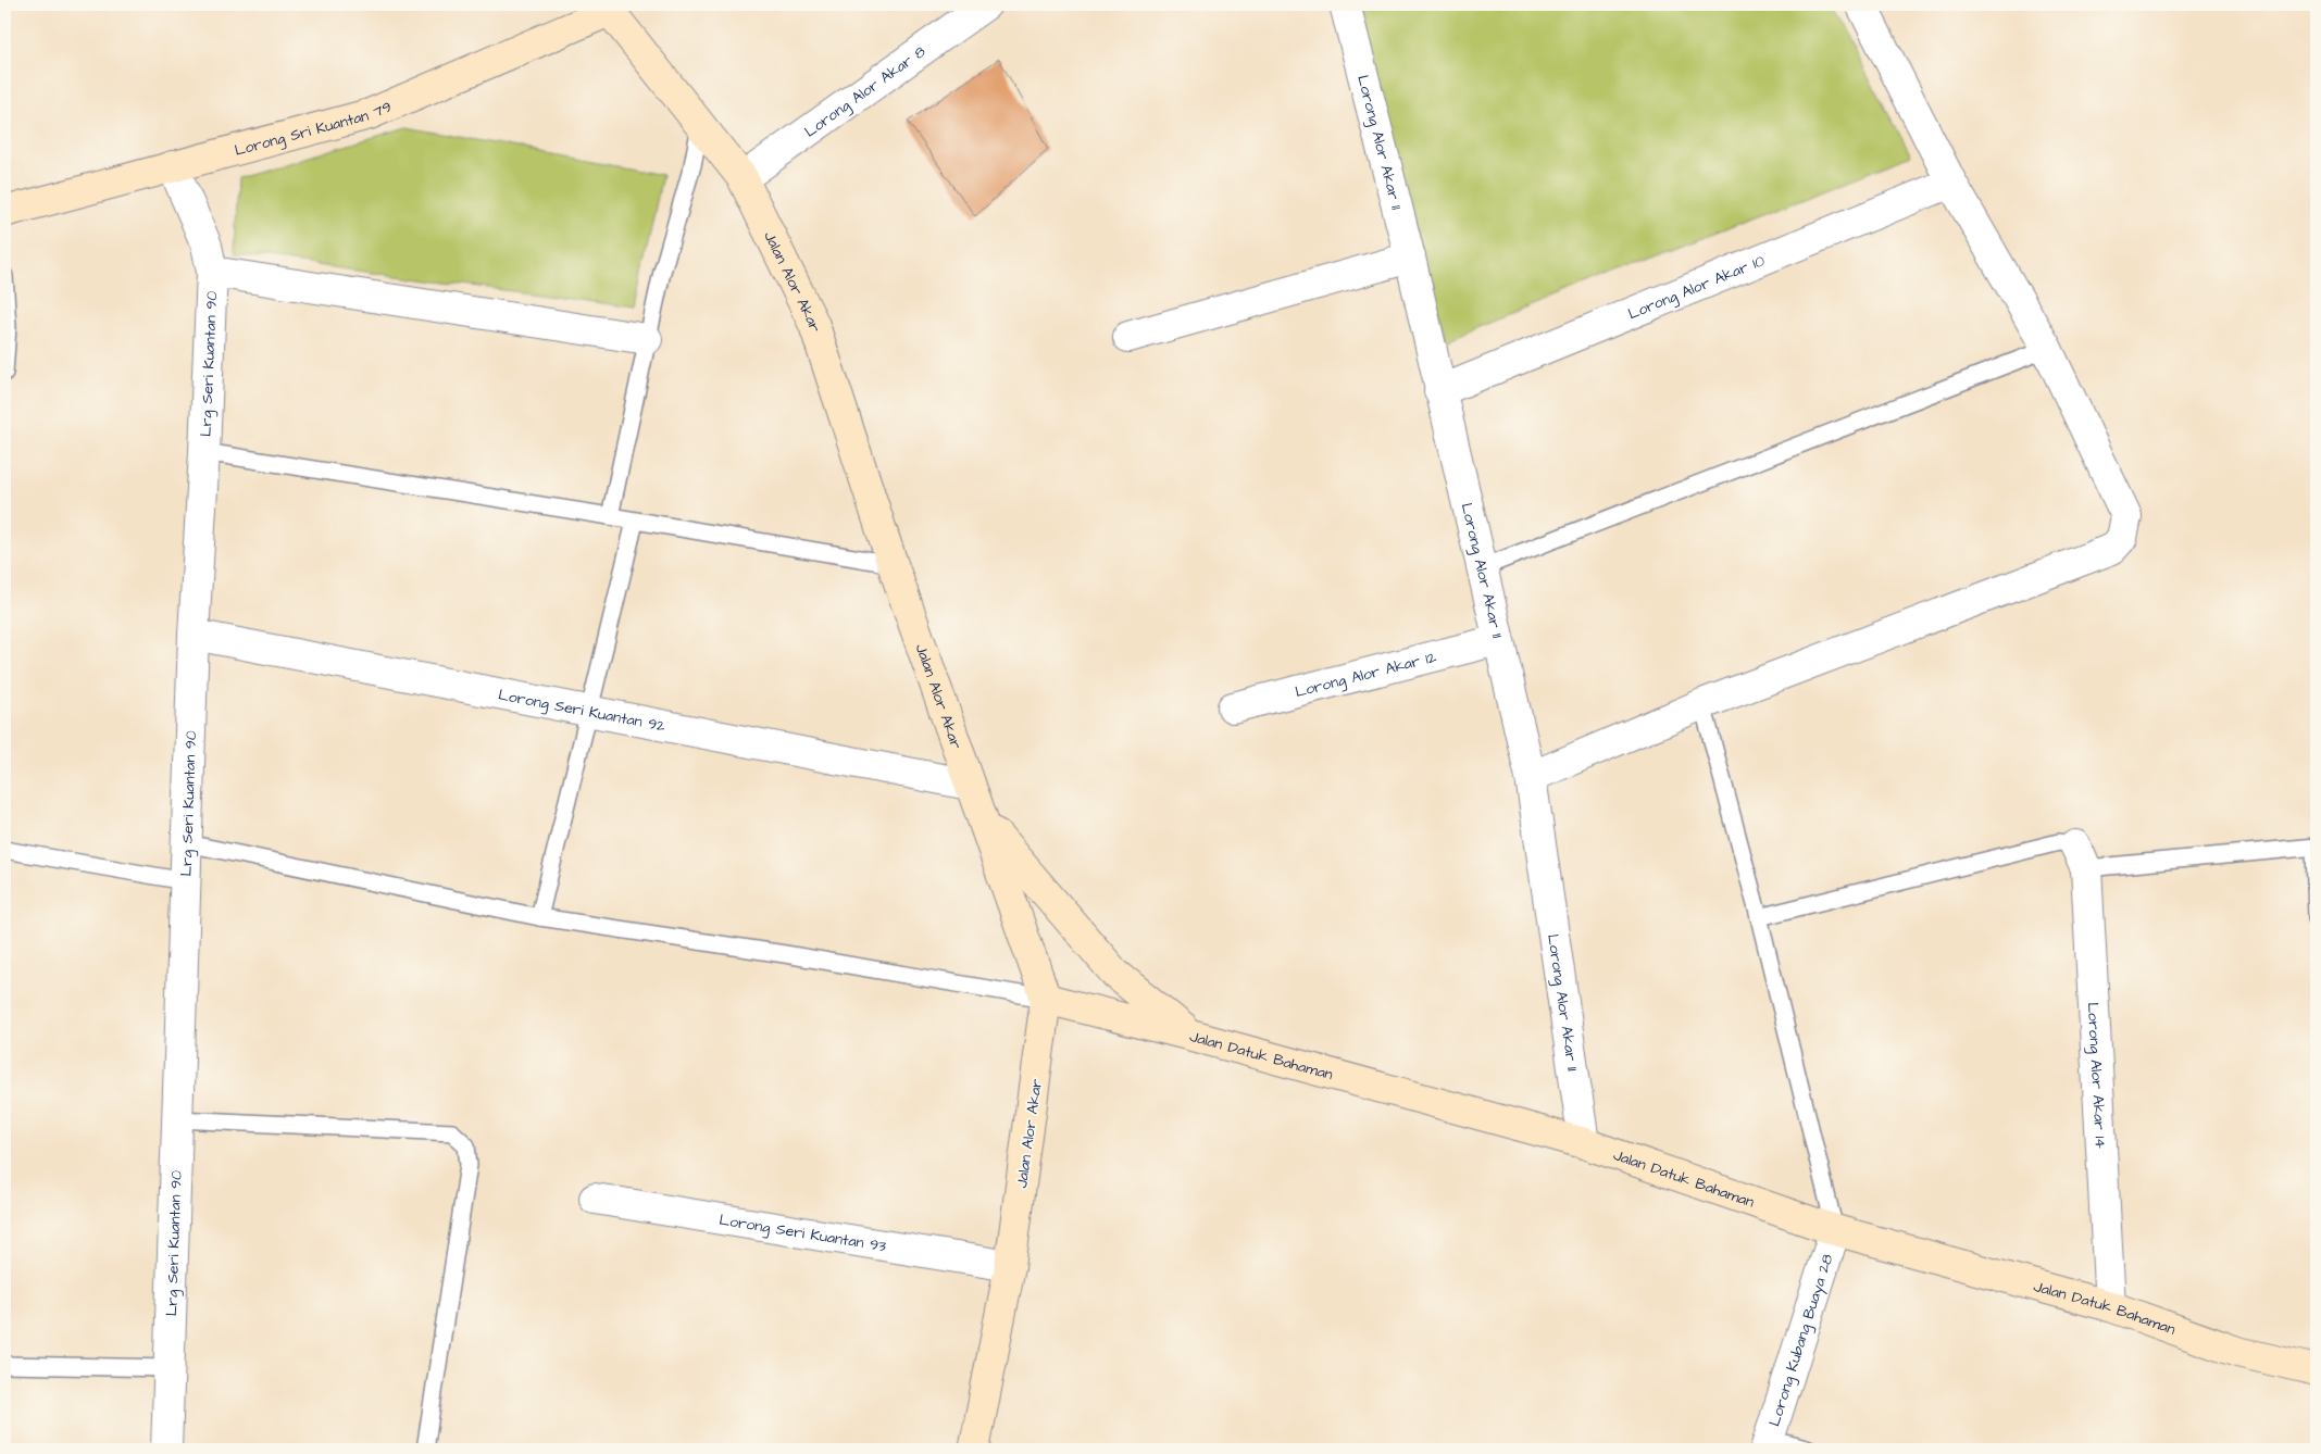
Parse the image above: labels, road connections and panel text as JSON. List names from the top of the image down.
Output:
{
  "streets": {
    "street": [
      "Lorong Alor Akar 8",
      "Lorong Sri Kuantan 79",
      "Lorong Alor Akar 11",
      "Jalan Alor Akar",
      "Lorong Alor Akar 10",
      "Lrg Seri Kuantan 90",
      "Lorong Alor Akar 12",
      "Lorong Seri Kuantan 92",
      "Jalan Datuk Bahaman",
      "Lorong Alor Akar 14",
      "Lorong Seri Kuantan 93",
      "Lorong Kubang Buaya 28"
    ]
  },
  "crossings": [
    ["Lorong Alor Akar 8", "Jalan Alor Akar"],
    ["Lorong Sri Kuantan 79", "Jalan Alor Akar"],
    ["Lorong Sri Kuantan 79", "Lrg Seri Kuantan 90"],
    ["Lorong Alor Akar 11", "Lorong Alor Akar 10"],
    ["Lorong Alor Akar 11", "Lorong Alor Akar 12"],
    ["Lorong Alor Akar 11", "Jalan Datuk Bahaman"],
    ["Jalan Alor Akar", "Lorong Seri Kuantan 92"],
    ["Jalan Alor Akar", "Jalan Datuk Bahaman"],
    ["Jalan Alor Akar", "Lorong Seri Kuantan 93"],
    ["Lrg Seri Kuantan 90", "Lorong Seri Kuantan 92"],
    ["Jalan Datuk Bahaman", "Lorong Alor Akar 14"],
    ["Jalan Datuk Bahaman", "Lorong Kubang Buaya 28"]
  ]
}
